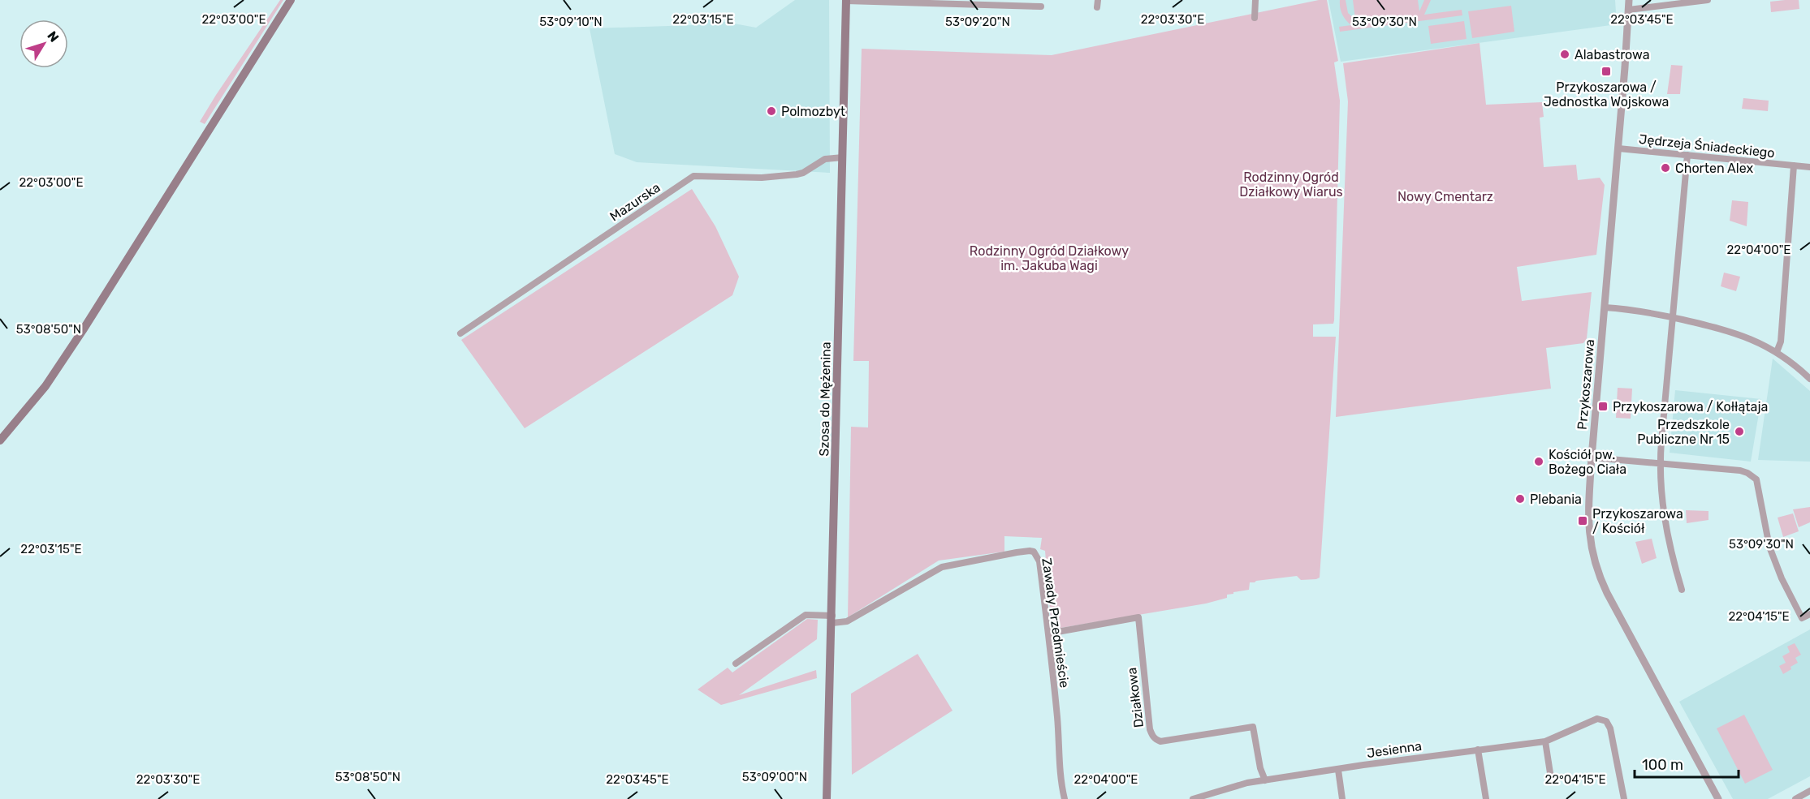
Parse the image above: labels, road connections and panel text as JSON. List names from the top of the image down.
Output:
{
  "streets": {
    "main road": ["Szosa do Mężenina"],
    "street": [
      "Jędrzeja Śniadeckiego",
      "Mazurska",
      "Przykoszarowa",
      "Zawady Przedmieście",
      "Działkowa",
      "Jesienna"
    ]
  },
  "crossings": [
    ["Jędrzeja Śniadeckiego", "Przykoszarowa"],
    ["Mazurska", "Szosa do Mężenina"],
    ["Szosa do Mężenina", "Zawady Przedmieście"],
    ["Zawady Przedmieście", "Działkowa"],
    ["Działkowa", "Jesienna"]
  ],
  "parks": ["Rodzinny Ogród Działkowy Wiarus", "Nowy Cmentarz", "Rodzinny Ogród Działkowy im. Jakuba Wagi"],
  "places": {
    "other": [
      "Alabastrowa",
      "Polmozbyt",
      "Chorten Alex",
      "Przedszkole Publiczne Nr 15",
      "Kościół pw. Bożego Ciała",
      "Plebania"
    ],
    "transit": ["Przykoszarowa / Jednostka Wojskowa", "Przykoszarowa / Kołłątaja", "Przykoszarowa / Kościół"]
  },
  "scale_bar": "100 m",
  "north": "top right",
  "coordinates": [
    "22°03'00\"E",
    "22°03'15\"E",
    "22°03'30\"E",
    "22°03'45\"E",
    "53°09'10\"N",
    "53°09'20\"N",
    "53°09'30\"N",
    "22°04'00\"E",
    "53°08'50\"N",
    "22°04'15\"E",
    "53°09'00\"N"
  ]
}
